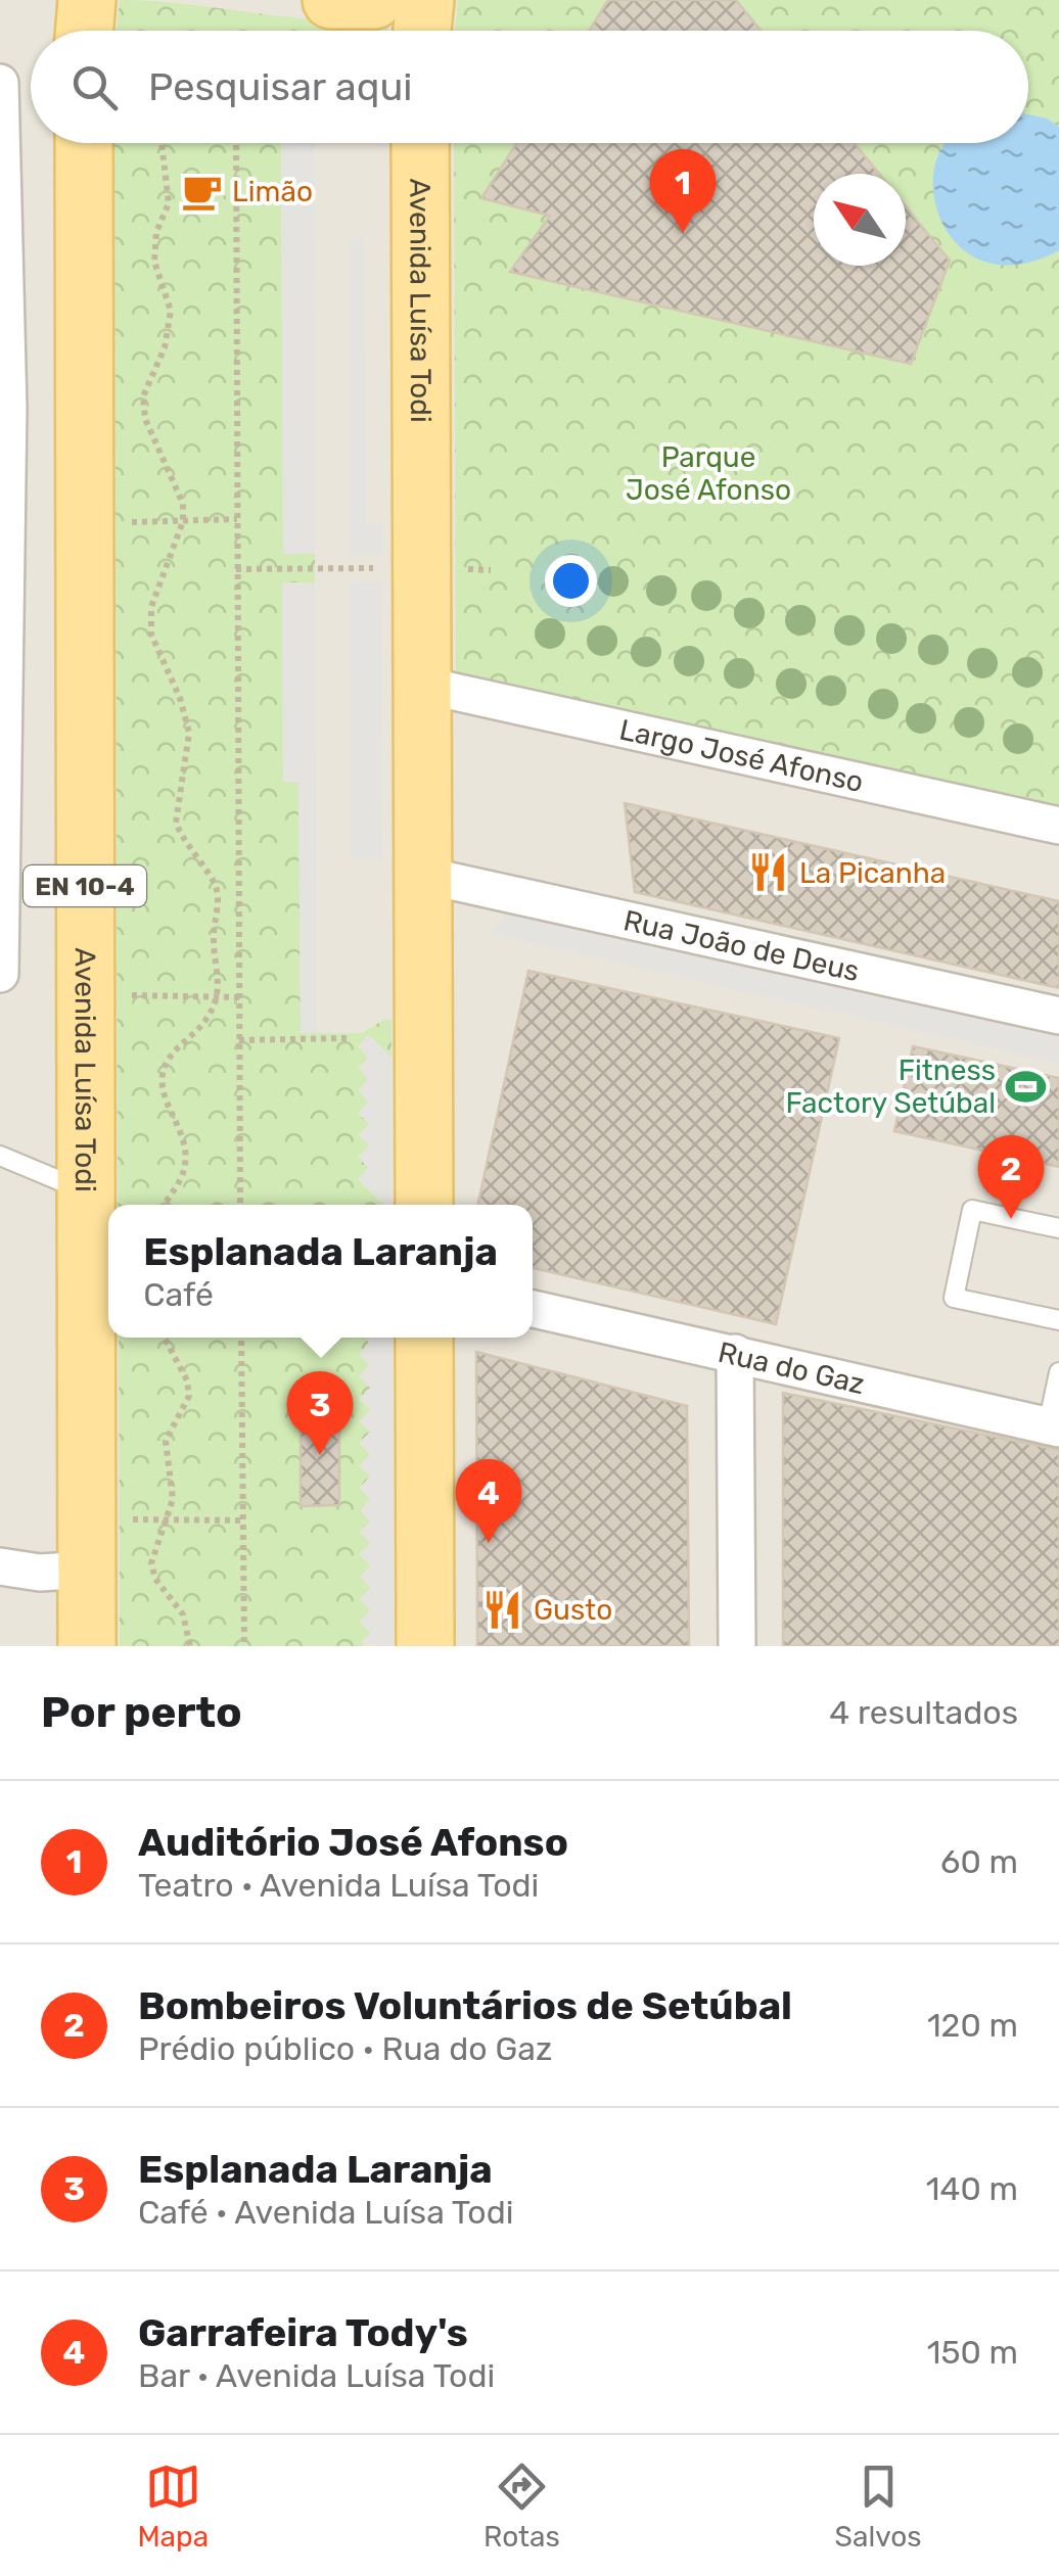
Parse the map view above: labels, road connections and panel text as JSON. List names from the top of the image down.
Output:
{
  "streets": {
    "main road": ["Avenida Luísa Todi", "EN 10-4"],
    "street": ["Largo José Afonso", "Rua João de Deus", "Rua do Gaz"]
  },
  "crossings": [
    ["Avenida Luísa Todi", "Largo José Afonso"],
    ["Avenida Luísa Todi", "Rua João de Deus"]
  ],
  "parks": ["Parque José Afonso"],
  "places": {
    "cafe": ["Limão"],
    "restaurant": ["La Picanha", "Gusto"],
    "sports": ["Fitness Factory Setúbal"]
  },
  "north": "top left",
  "page": {
    "search": "Pesquisar aqui",
    "pins": [
      "1",
      "2",
      "3",
      "4"
    ],
    "popup": ["Esplanada Laranja", "Café"],
    "heading": ["Por perto", "4 resultados"],
    "list": [
      {
        "mark": "1",
        "name": "Auditório José Afonso",
        "note": "Teatro · Avenida Luísa Todi",
        "value": "60 m"
      },
      {
        "mark": "2",
        "name": "Bombeiros Voluntários de Setúbal",
        "note": "Prédio público · Rua do Gaz",
        "value": "120 m"
      },
      {
        "mark": "3",
        "name": "Esplanada Laranja",
        "note": "Café · Avenida Luísa Todi",
        "value": "140 m"
      },
      {
        "mark": "4",
        "name": "Garrafeira Tody's",
        "note": "Bar · Avenida Luísa Todi",
        "value": "150 m"
      }
    ],
    "nav": ["Mapa", "Rotas", "Salvos"]
  }
}
